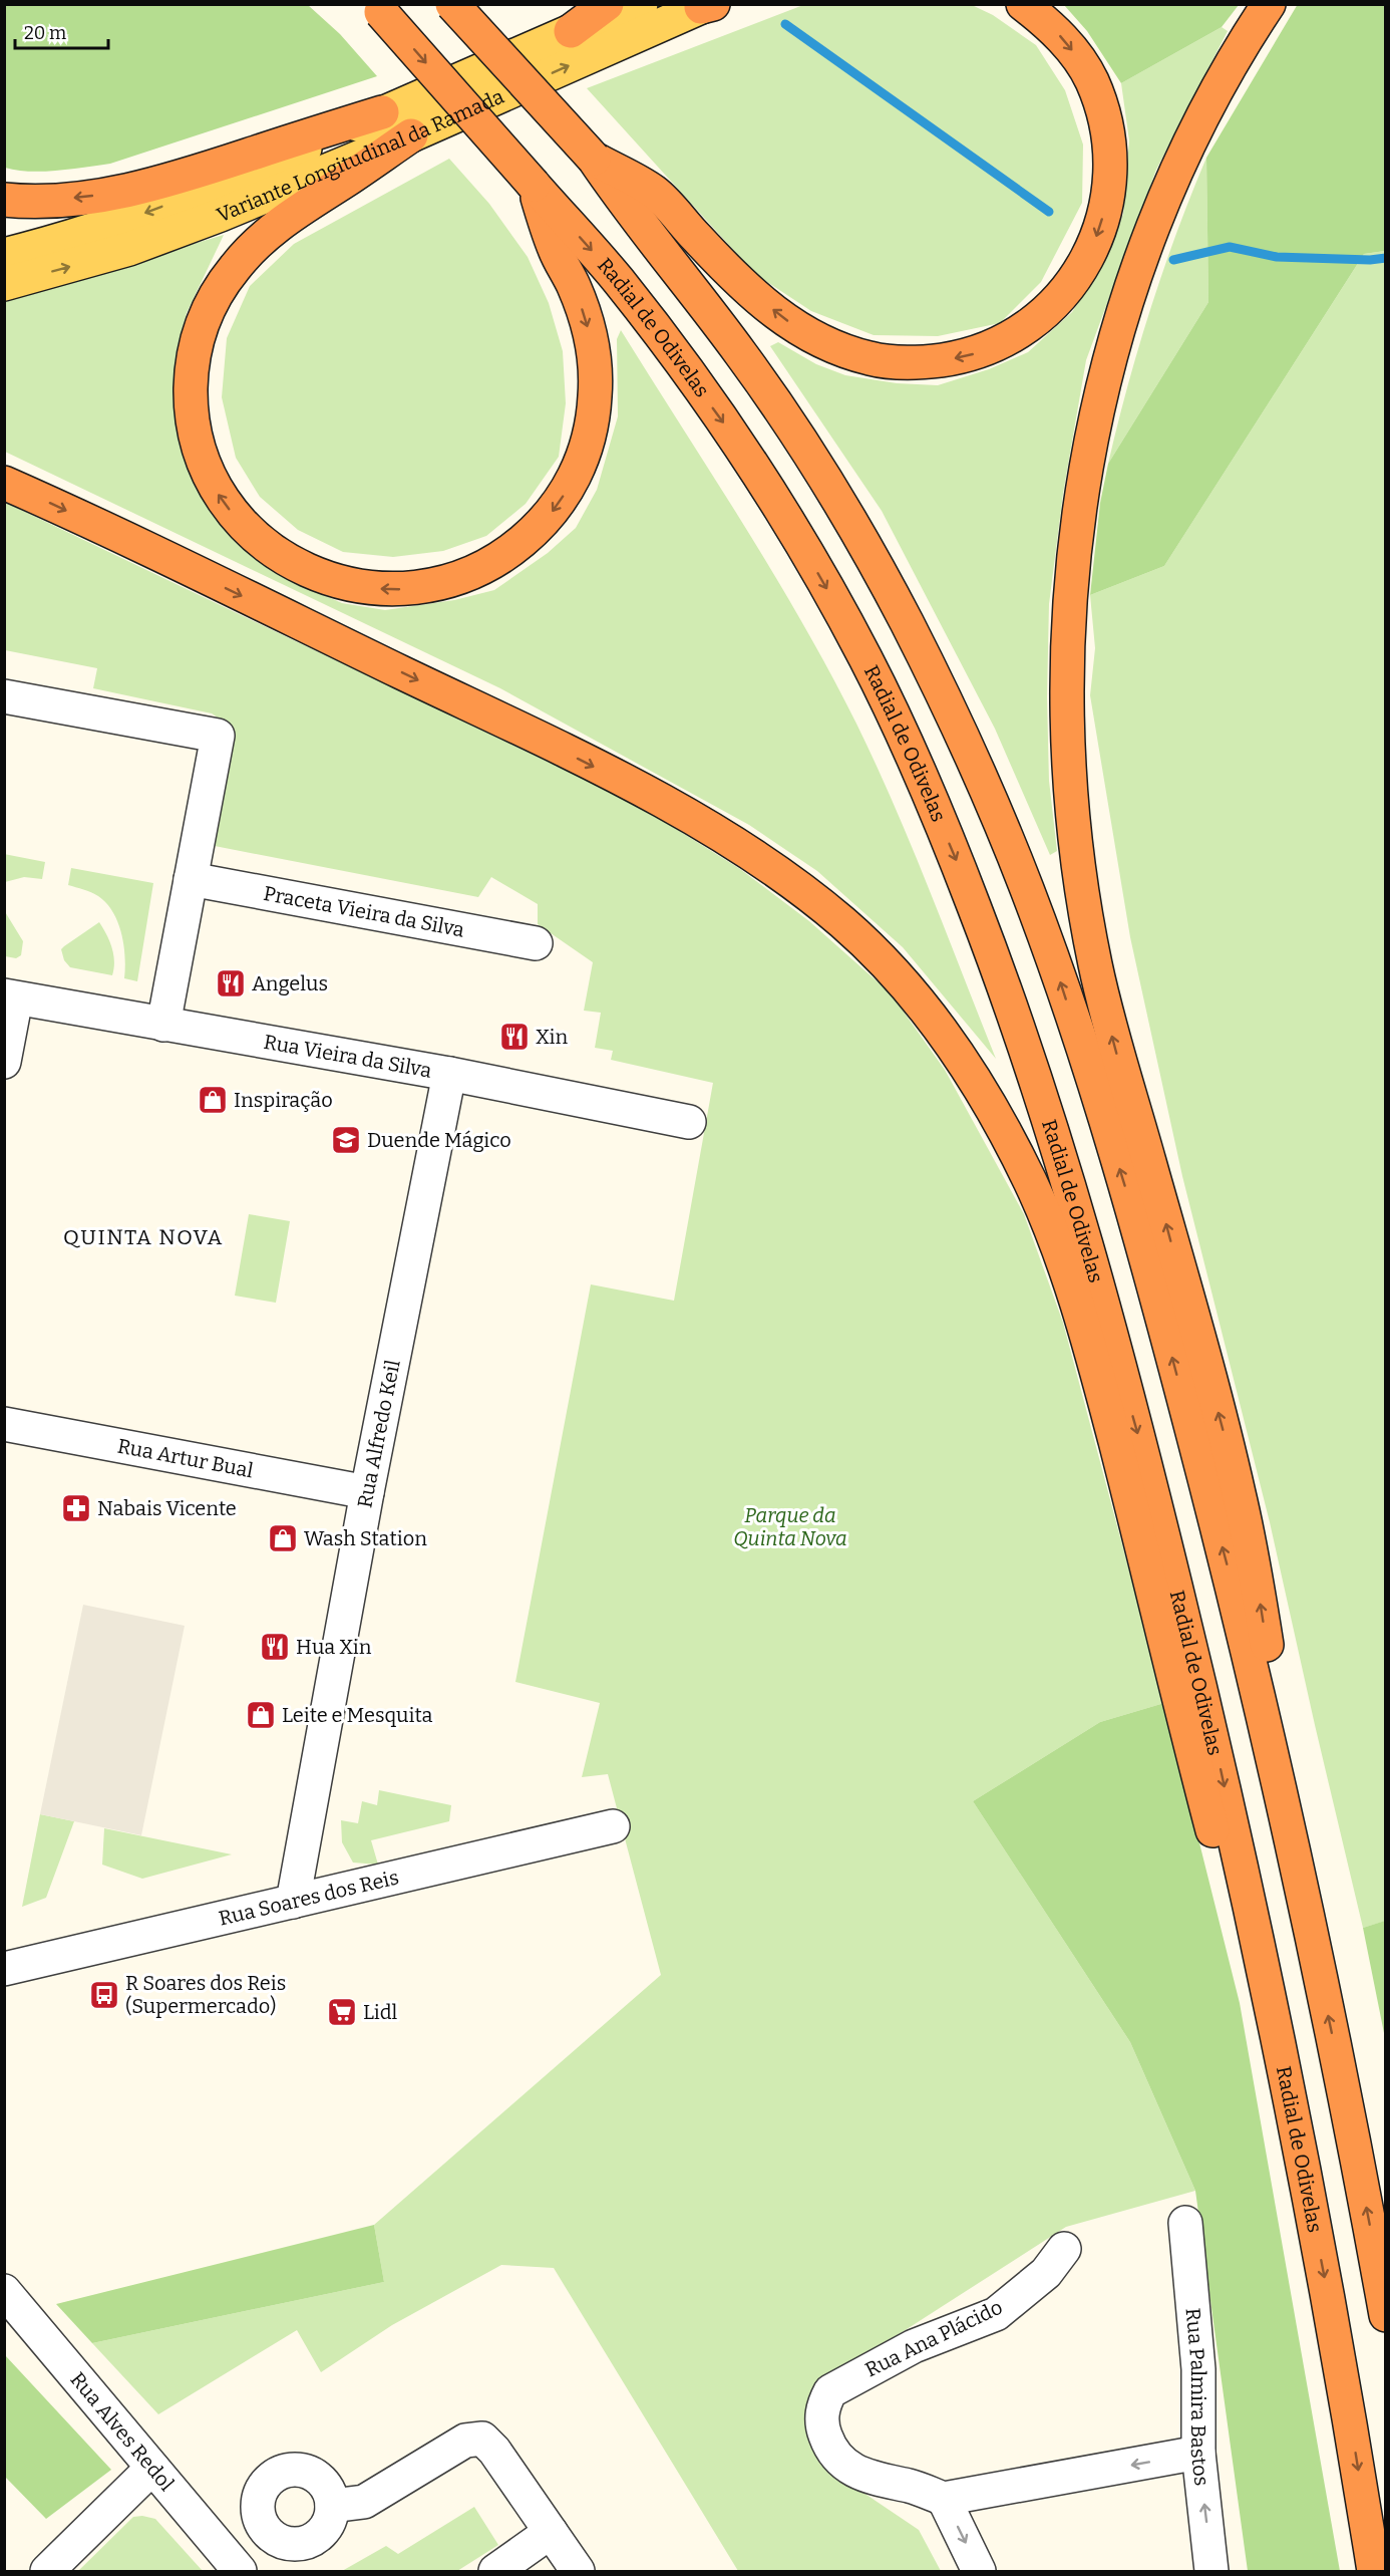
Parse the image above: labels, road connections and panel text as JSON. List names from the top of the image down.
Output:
{
  "streets": {
    "highway": ["Radial de Odivelas"],
    "main road": ["Variante Longitudinal da Ramada"],
    "street": [
      "Praceta Vieira da Silva",
      "Rua Vieira da Silva",
      "Rua Alfredo Keil",
      "Rua Artur Bual",
      "Rua Soares dos Reis",
      "Rua Ana Plácido",
      "Rua Palmira Bastos",
      "Rua Alves Redol"
    ]
  },
  "crossings": [
    ["Rua Vieira da Silva", "Rua Alfredo Keil"],
    ["Rua Alfredo Keil", "Rua Artur Bual"],
    ["Rua Alfredo Keil", "Rua Soares dos Reis"]
  ],
  "districts": ["QUINTA NOVA"],
  "parks": ["Parque da Quinta Nova"],
  "places": {
    "restaurant": ["Angelus", "Xin", "Hua Xin"],
    "shop": ["Inspiração", "Wash Station", "Leite e Mesquita"],
    "school or university": ["Duende Mágico"],
    "pharmacy": ["Nabais Vicente"],
    "bus stop": ["R Soares dos Reis (Supermercado)"],
    "supermarket": ["Lidl"]
  },
  "scale_bar": "20 m"
}
